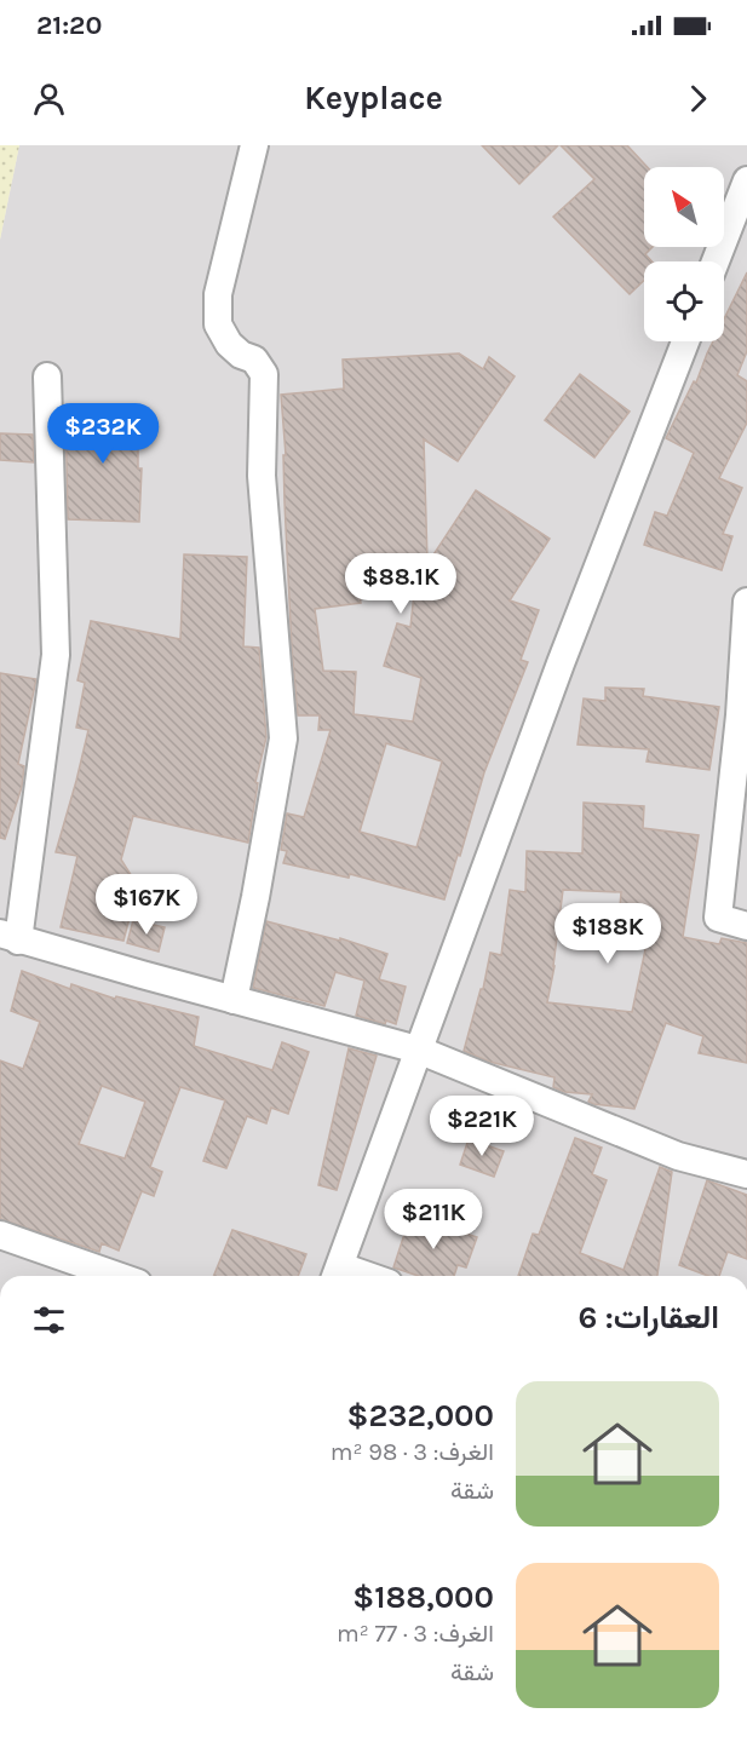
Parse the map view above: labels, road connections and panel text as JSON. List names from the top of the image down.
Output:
{
  "north": "top left",
  "page": {
    "status": "21:20",
    "header": "Keyplace",
    "price": [
      "$232K",
      "$88.1K",
      "$167K",
      "$188K",
      "$221K",
      "$211K"
    ],
    "heading": "العقارات: 6",
    "list": [
      {
        "name": "$232,000",
        "note": "الغرف: 3 · 98 m² · شقة"
      },
      {
        "name": "$188,000",
        "note": "الغرف: 3 · 77 m² · شقة"
      }
    ]
  }
}
